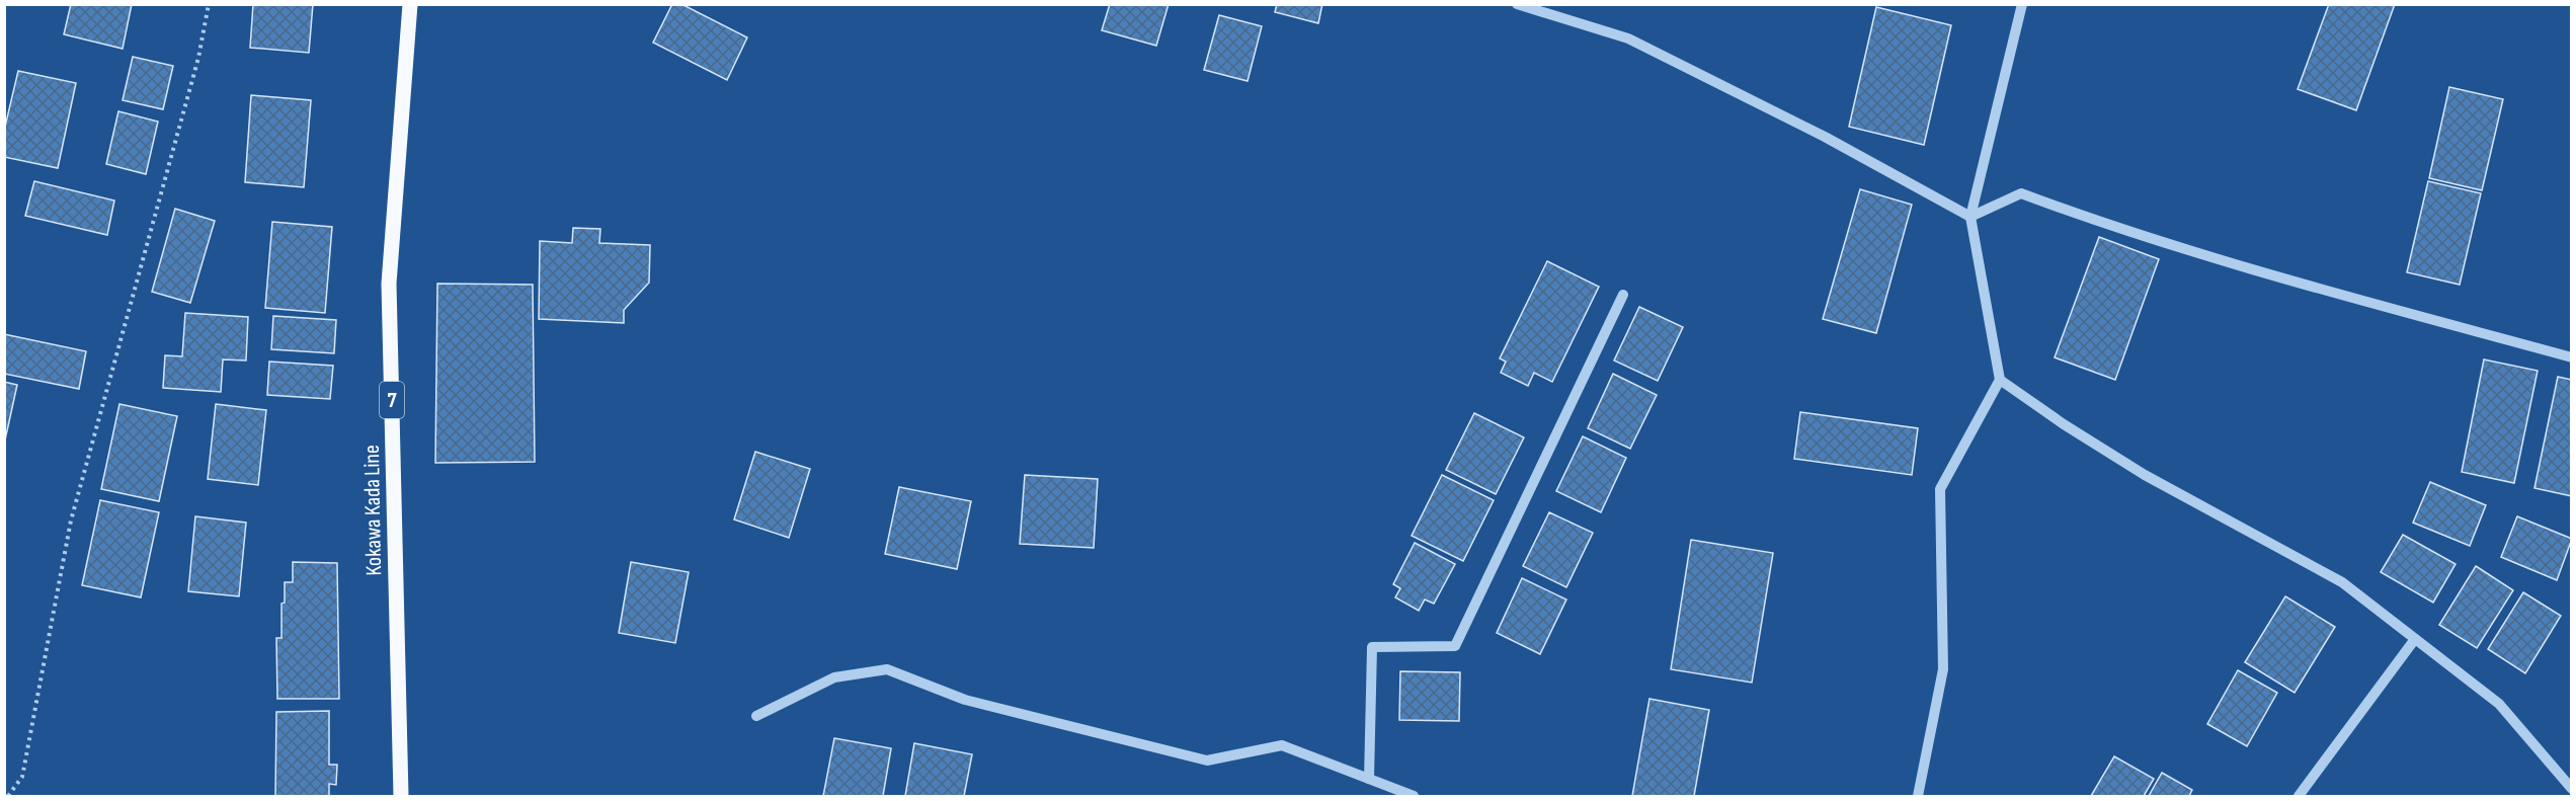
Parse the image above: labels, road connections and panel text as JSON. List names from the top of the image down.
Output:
{
  "streets": {
    "main road": ["7", "Kokawa Kada Line"]
  }
}
